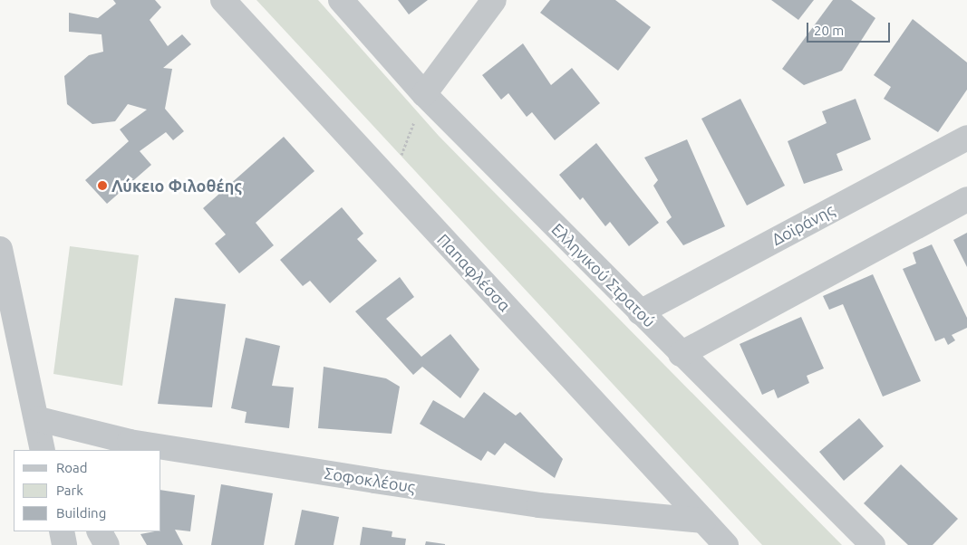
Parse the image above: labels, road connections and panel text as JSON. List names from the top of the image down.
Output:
{
  "streets": {
    "street": [
      "Δοϊράνης",
      "Παπαφλέσσα",
      "Ελληνικού Στρατού",
      "Σοφοκλέους"
    ]
  },
  "crossings": [
    ["Δοϊράνης", "Ελληνικού Στρατού"],
    ["Παπαφλέσσα", "Σοφοκλέους"]
  ],
  "places": ["Λύκειο Φιλοθέης"],
  "legend": ["Road", "Park", "Building"],
  "scale_bar": "20 m"
}
